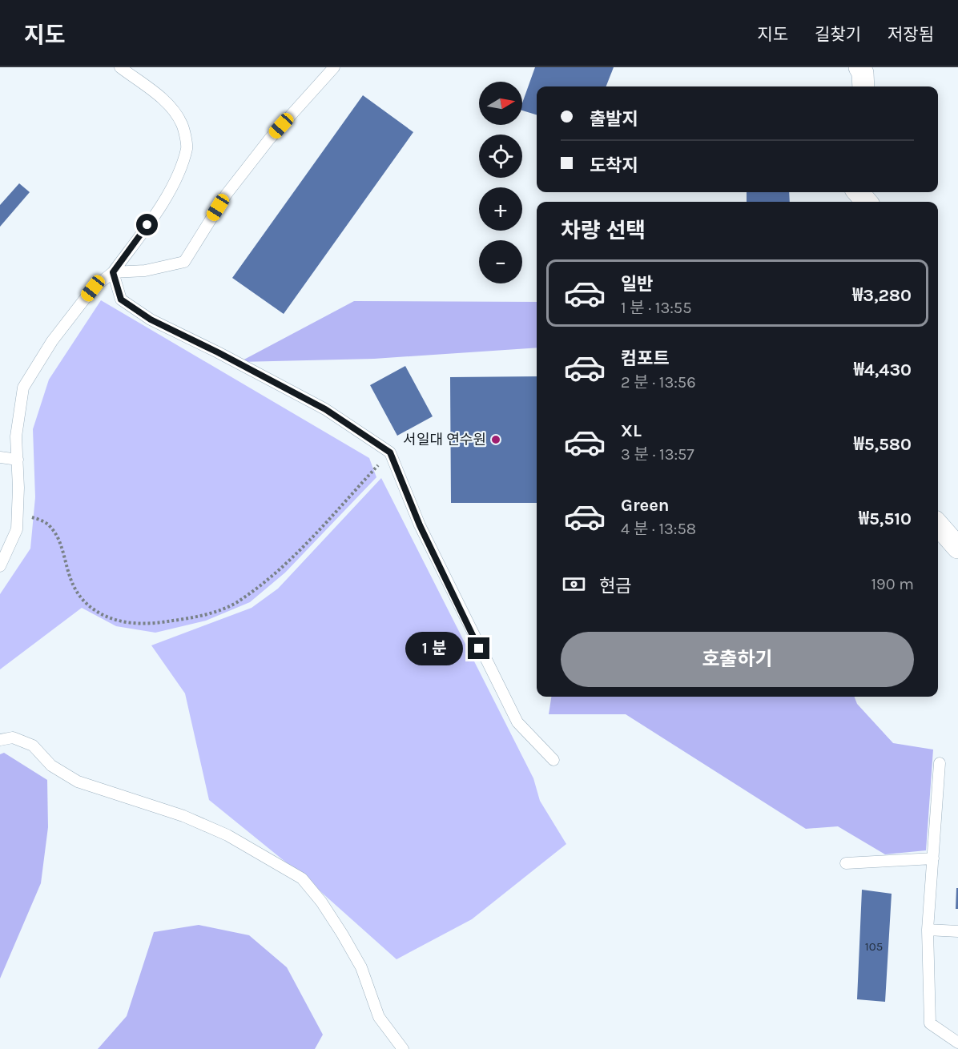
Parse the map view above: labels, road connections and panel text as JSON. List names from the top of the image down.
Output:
{
  "places": ["서일대 연수원"],
  "house_numbers": ["105"],
  "north": "right",
  "page": {
    "header": "지도",
    "nav": ["지도", "길찾기", "저장됨"],
    "map_buttons": ["+", "−"],
    "banner": ["출발지", "도착지"],
    "heading": "차량 선택",
    "list": [
      {
        "name": "일반",
        "note": "1 분 · 13:55",
        "value": "₩3,280"
      },
      {
        "name": "컴포트",
        "note": "2 분 · 13:56",
        "value": "₩4,430"
      },
      {
        "name": "XL",
        "note": "3 분 · 13:57",
        "value": "₩5,580"
      },
      {
        "name": "Green",
        "note": "4 분 · 13:58",
        "value": "₩5,510"
      }
    ],
    "pay": ["현금", "190 m"],
    "buttons": "호출하기",
    "bubble": "1 분"
  }
}
